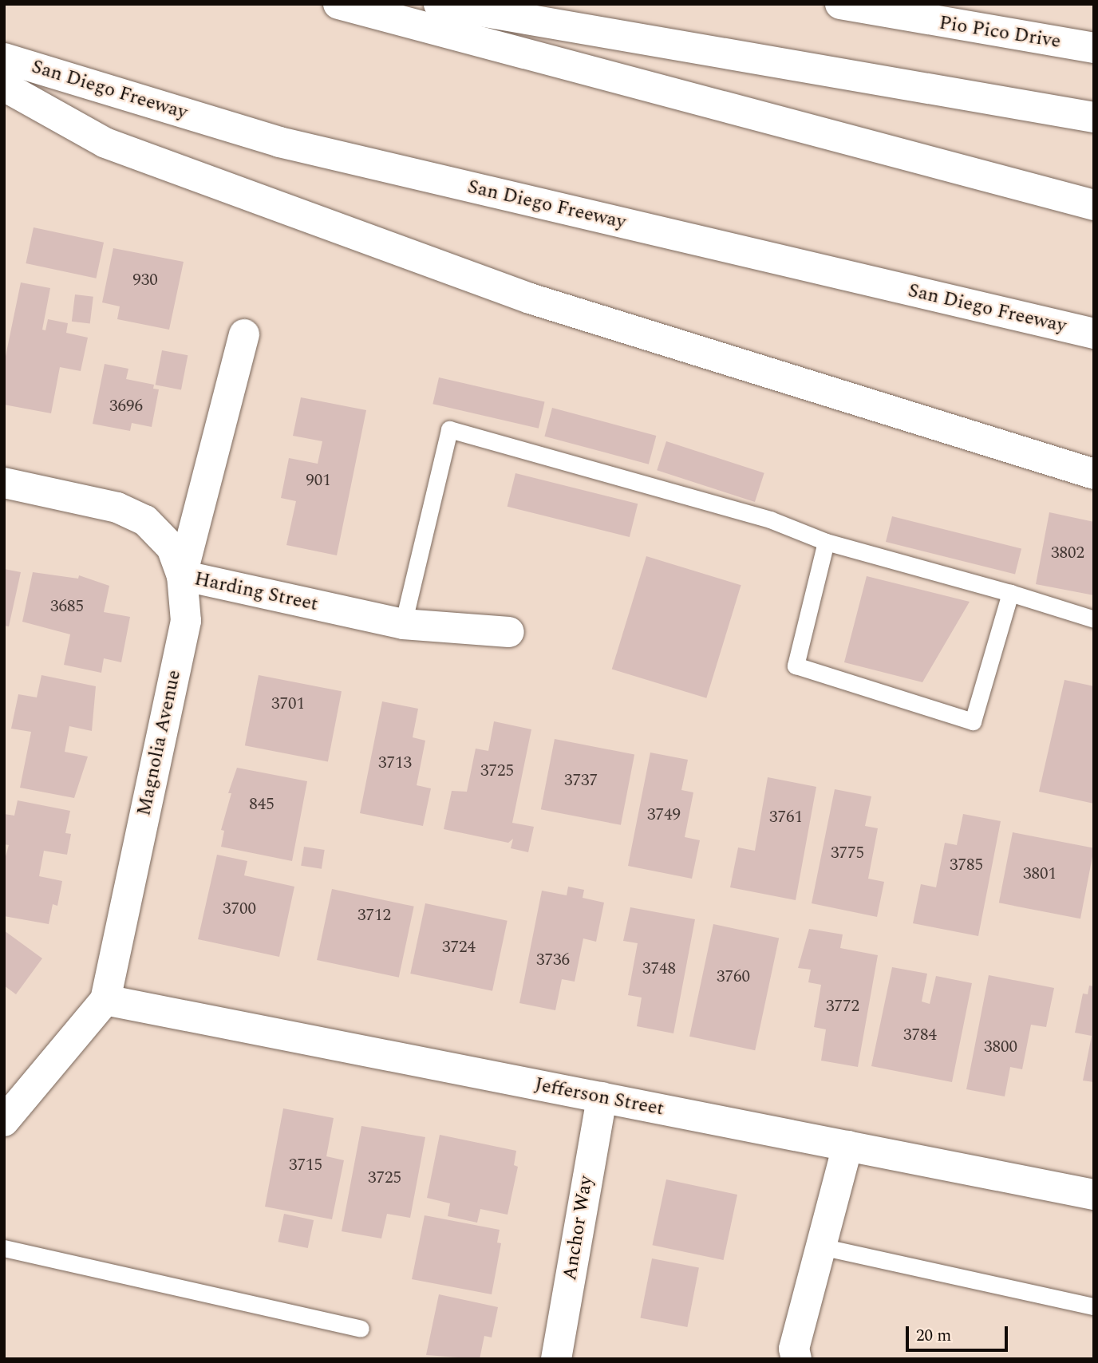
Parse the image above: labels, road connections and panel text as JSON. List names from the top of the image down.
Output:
{
  "streets": {
    "main road": [
      "Pio Pico Drive",
      "San Diego Freeway",
      "Harding Street",
      "Magnolia Avenue",
      "Jefferson Street",
      "Anchor Way"
    ]
  },
  "crossings": [
    ["Harding Street", "Magnolia Avenue"],
    ["Magnolia Avenue", "Jefferson Street"],
    ["Jefferson Street", "Anchor Way"]
  ],
  "house_numbers": [
    "930",
    "3696",
    "901",
    "3802",
    "3685",
    "3701",
    "3713",
    "3725",
    "3737",
    "845",
    "3749",
    "3761",
    "3775",
    "3785",
    "3801",
    "3700",
    "3712",
    "3724",
    "3736",
    "3748",
    "3760",
    "3772",
    "3784",
    "3800",
    "3715",
    "3725"
  ],
  "scale_bar": "20 m"
}
